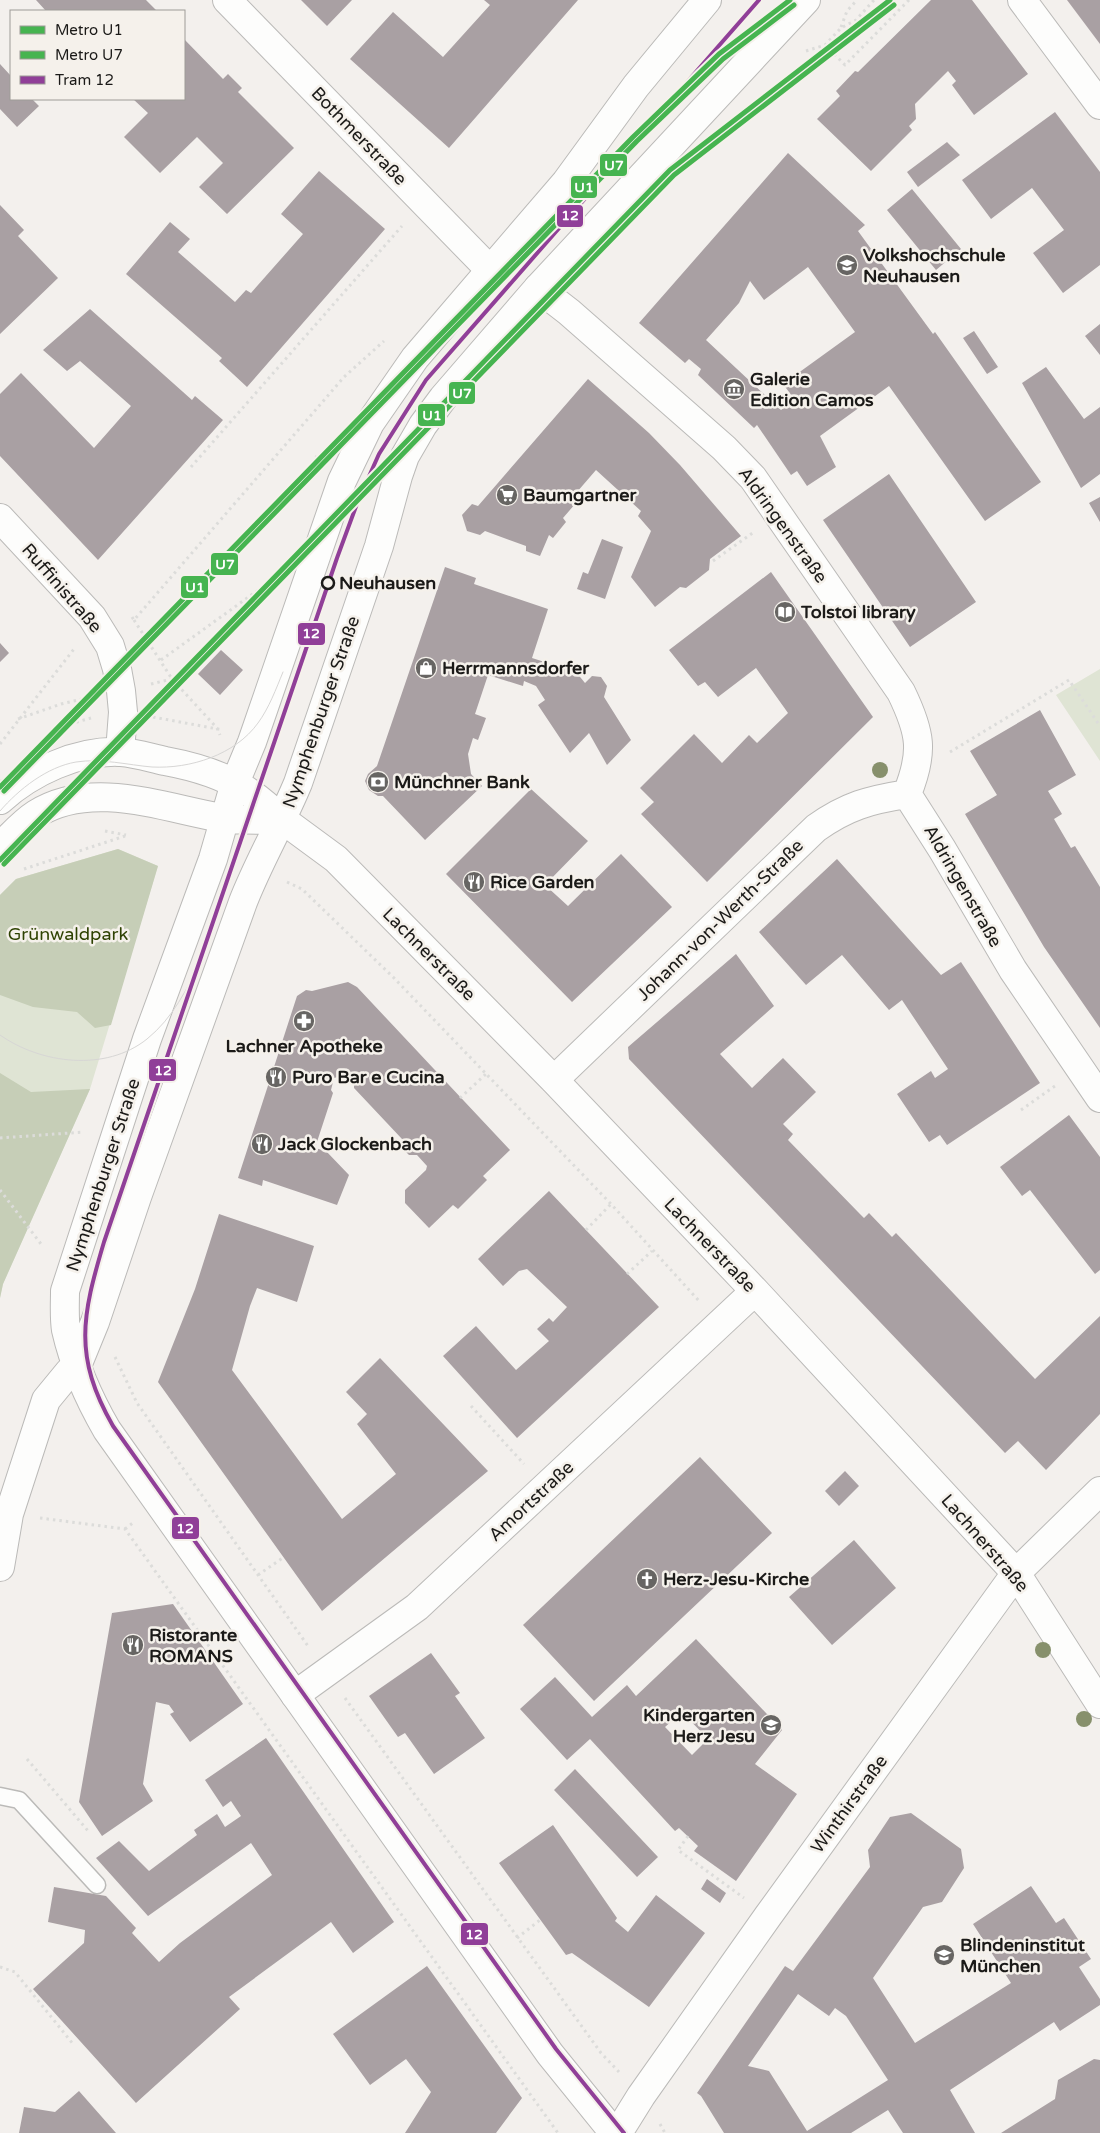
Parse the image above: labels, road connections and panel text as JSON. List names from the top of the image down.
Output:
{
  "streets": {
    "street": [
      "Bothmerstraße",
      "Aldringenstraße",
      "Ruffinistraße",
      "Nymphenburger Straße",
      "Johann-von-Werth-Straße",
      "Lachnerstraße",
      "Amortstraße",
      "Winthirstraße"
    ]
  },
  "crossings": [
    ["Bothmerstraße", "Nymphenburger Straße"],
    ["Aldringenstraße", "Nymphenburger Straße"],
    ["Aldringenstraße", "Johann-von-Werth-Straße"],
    ["Ruffinistraße", "Lachnerstraße"],
    ["Nymphenburger Straße", "Lachnerstraße"],
    ["Johann-von-Werth-Straße", "Lachnerstraße"],
    ["Lachnerstraße", "Amortstraße"],
    ["Lachnerstraße", "Winthirstraße"]
  ],
  "parks": ["Grünwaldpark"],
  "places": {
    "school or university": ["Volkshochschule Neuhausen", "Kindergarten Herz Jesu", "Blindeninstitut München"],
    "museum": ["Galerie Edition Camos"],
    "supermarket": ["Baumgartner"],
    "other": ["Neuhausen"],
    "library": ["Tolstoi library"],
    "shop": ["Herrmannsdorfer"],
    "bank": ["Münchner Bank"],
    "restaurant": [
      "Rice Garden",
      "Puro Bar e Cucina",
      "Jack Glockenbach",
      "Ristorante ROMANS"
    ],
    "pharmacy": ["Lachner Apotheke"],
    "church": ["Herz-Jesu-Kirche"]
  },
  "lines": ["metro line U1", "tram line 12", "metro line U7"],
  "legend": ["Metro U1", "Metro U7", "Tram 12"]
}
